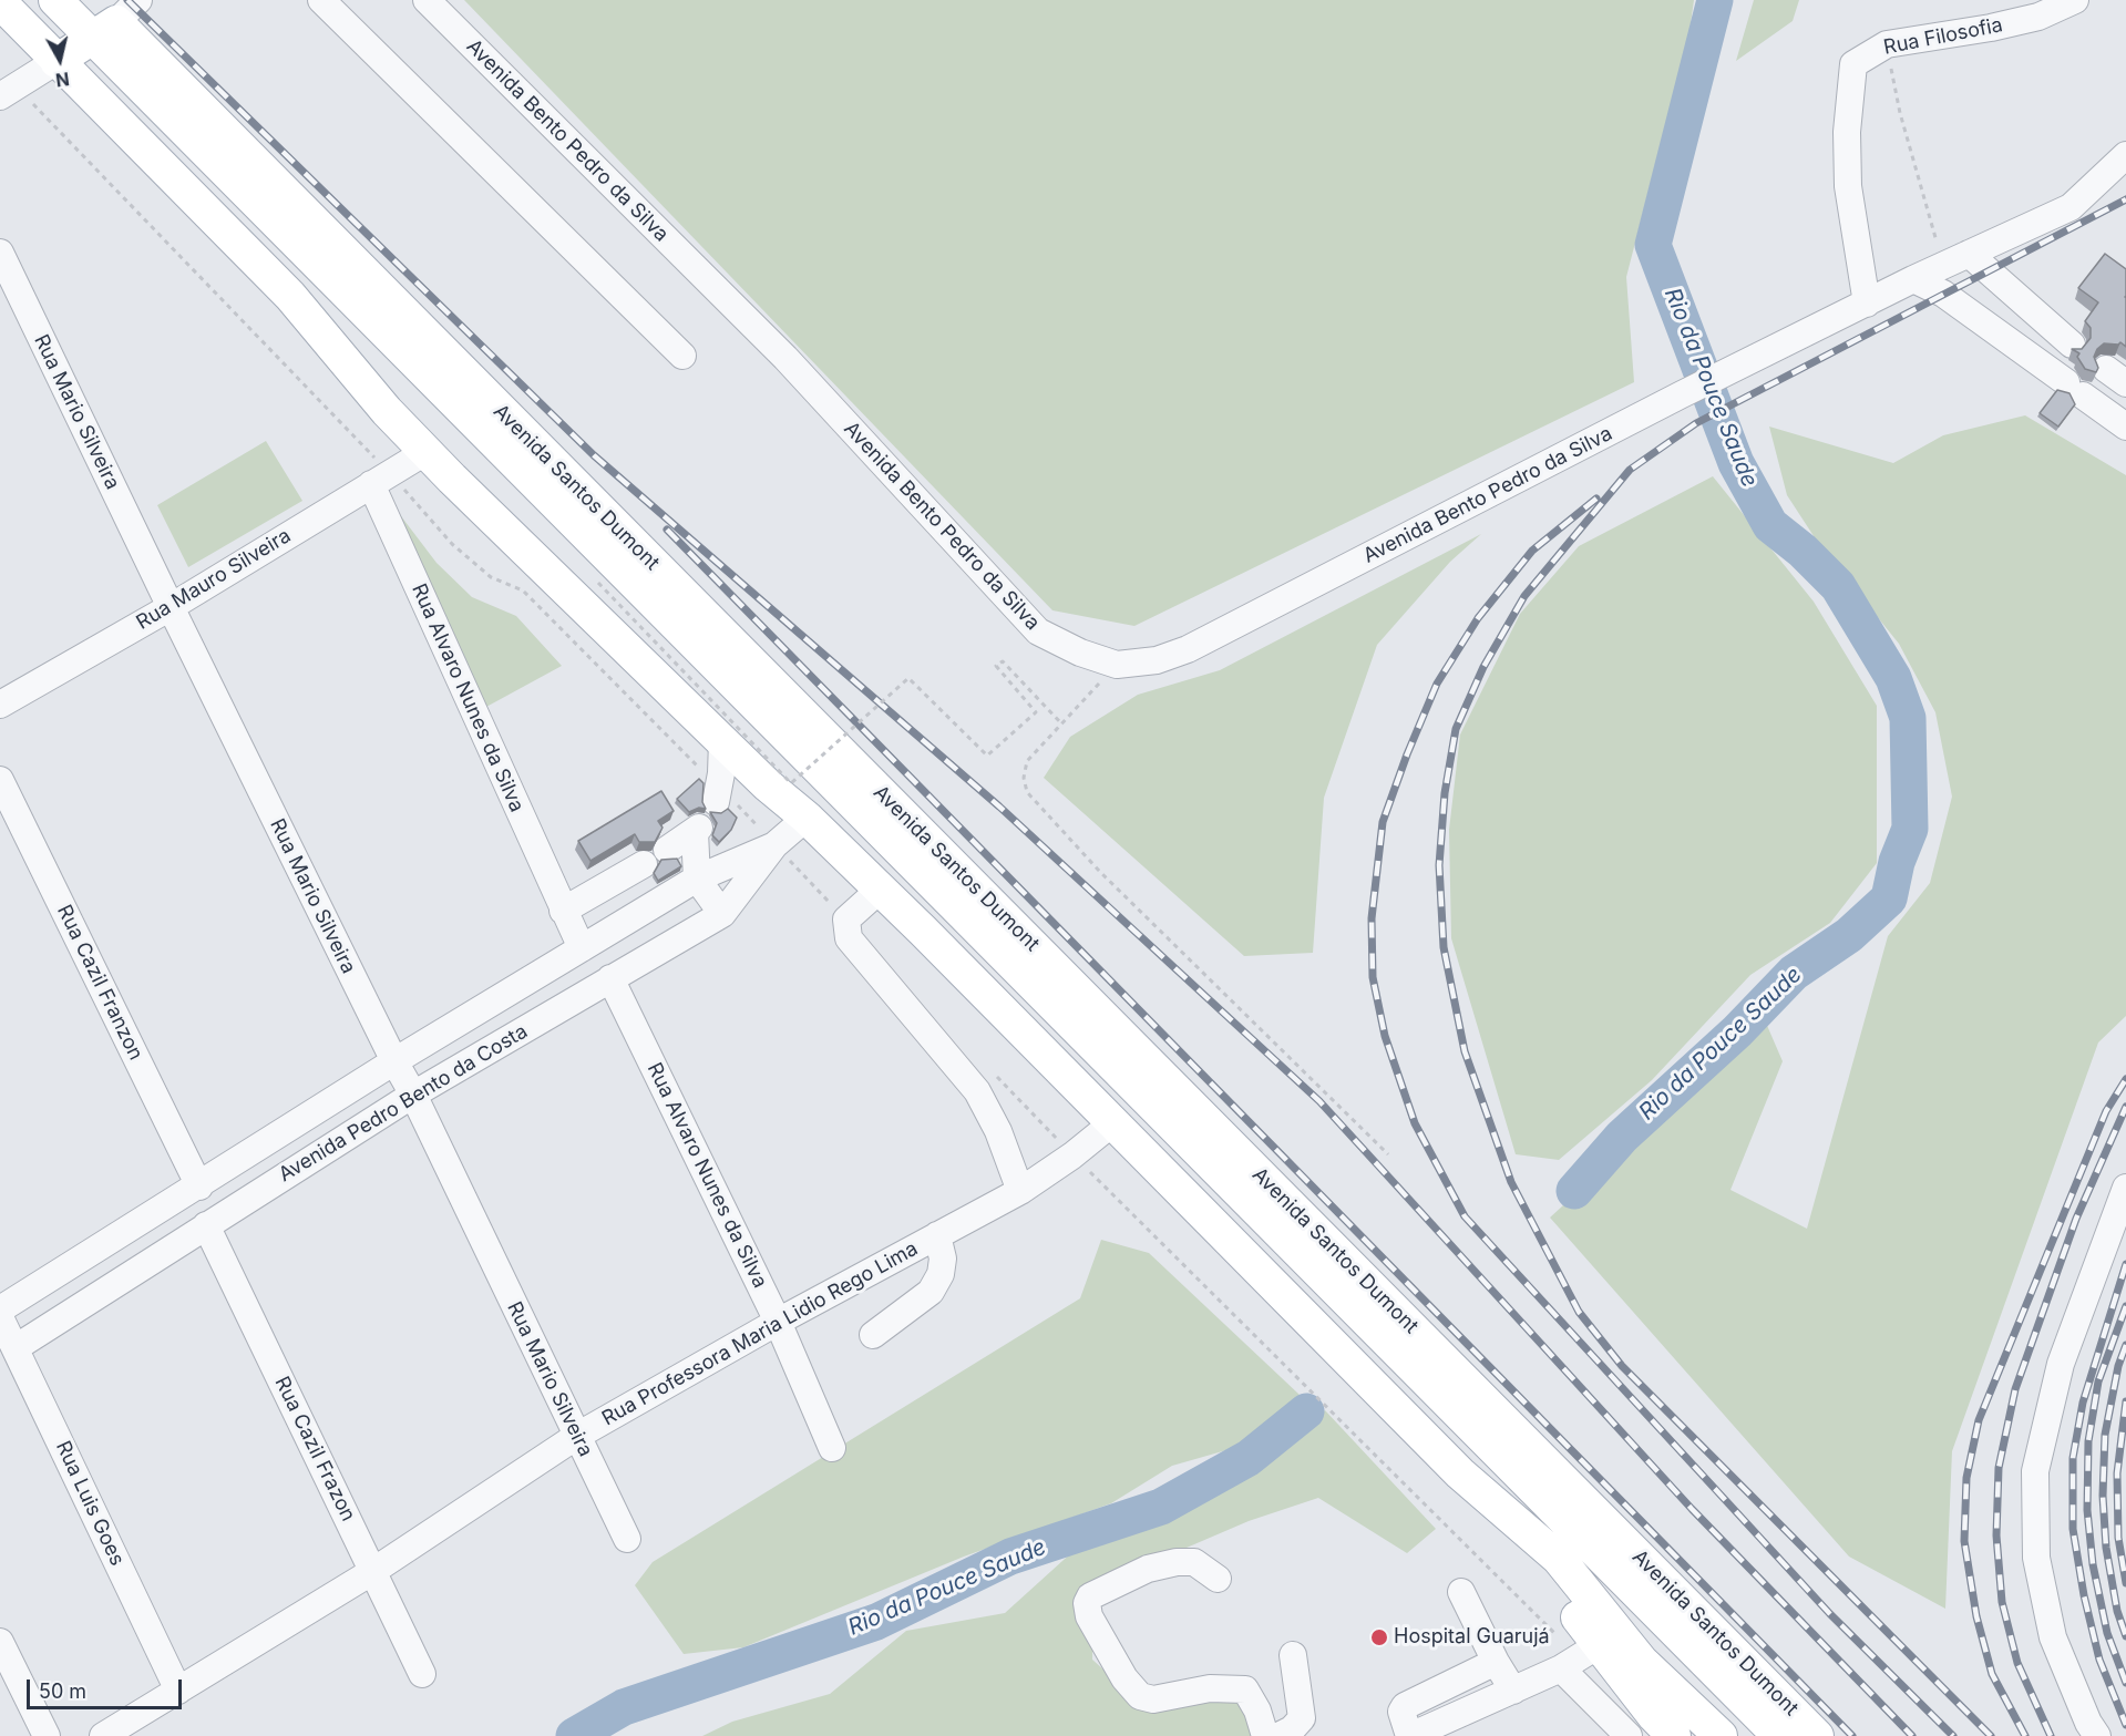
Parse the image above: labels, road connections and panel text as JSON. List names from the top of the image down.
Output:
{
  "streets": {
    "main road": ["Avenida Santos Dumont"],
    "street": [
      "Rua Filosofia",
      "Avenida Bento Pedro da Silva",
      "Rua Mario Silveira",
      "Rua Mauro Silveira",
      "Rua Alvaro Nunes da Silva",
      "Rua Cazil Franzon",
      "Avenida Pedro Bento da Costa",
      "Rua Professora Maria Lidio Rego Lima",
      "Rua Cazil Frazon",
      "Rua Luis Goes"
    ]
  },
  "crossings": [
    ["Rua Filosofia", "Avenida Bento Pedro da Silva"],
    ["Rua Mario Silveira", "Rua Mauro Silveira"],
    ["Rua Mario Silveira", "Avenida Pedro Bento da Costa"],
    ["Rua Mario Silveira", "Rua Professora Maria Lidio Rego Lima"],
    ["Rua Mauro Silveira", "Rua Alvaro Nunes da Silva"],
    ["Rua Alvaro Nunes da Silva", "Avenida Pedro Bento da Costa"],
    ["Rua Alvaro Nunes da Silva", "Rua Professora Maria Lidio Rego Lima"],
    ["Rua Cazil Franzon", "Avenida Pedro Bento da Costa"],
    ["Avenida Pedro Bento da Costa", "Rua Cazil Frazon"],
    ["Avenida Pedro Bento da Costa", "Rua Luis Goes"],
    ["Rua Professora Maria Lidio Rego Lima", "Rua Cazil Frazon"],
    ["Rua Professora Maria Lidio Rego Lima", "Rua Luis Goes"]
  ],
  "water": ["Rio da Pouce Saude"],
  "places": ["Hospital Guarujá"],
  "scale_bar": "50 m",
  "north": "bottom"
}
